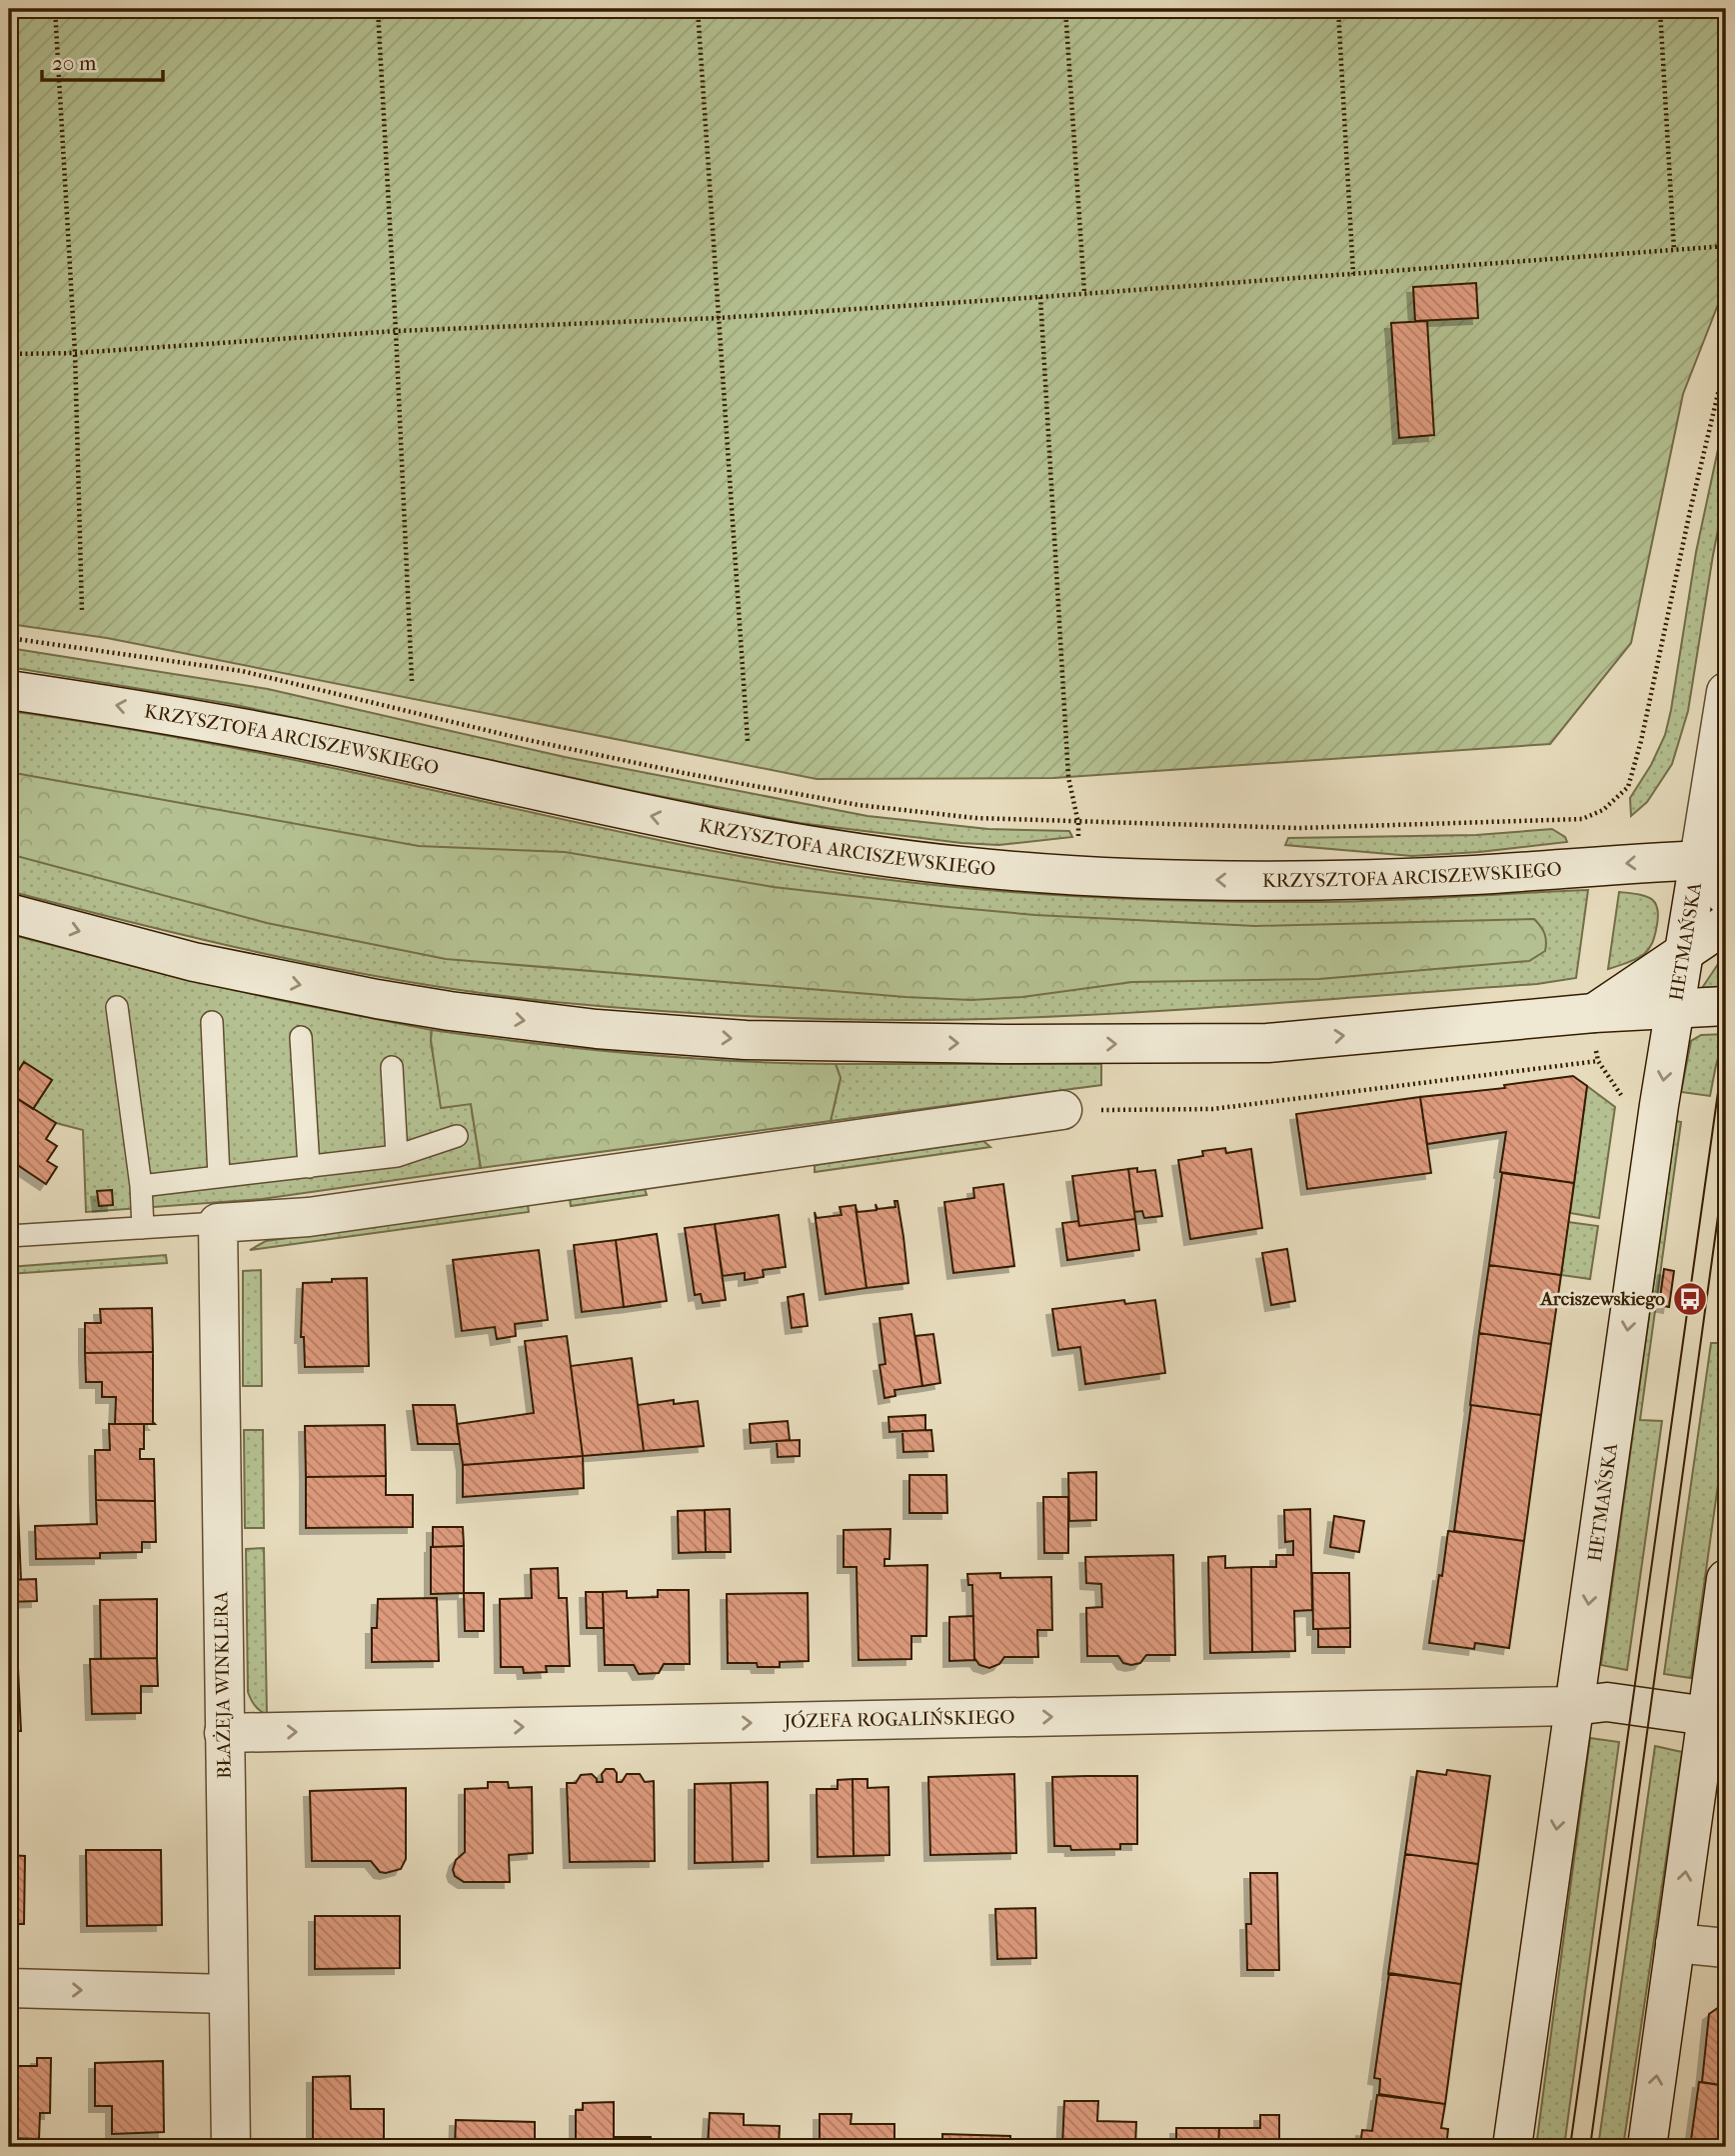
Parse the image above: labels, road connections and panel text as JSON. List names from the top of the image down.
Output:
{
  "streets": {
    "main road": [
      "KRZYSZTOFA ARCISZEWSKIEGO",
      "HETMAŃSKA",
      "BŁAŻEJA WINKLERA",
      "JÓZEFA ROGALIŃSKIEGO"
    ]
  },
  "crossings": [
    ["KRZYSZTOFA ARCISZEWSKIEGO", "HETMAŃSKA"],
    ["HETMAŃSKA", "JÓZEFA ROGALIŃSKIEGO"],
    ["BŁAŻEJA WINKLERA", "JÓZEFA ROGALIŃSKIEGO"]
  ],
  "one_way": ["JÓZEFA ROGALIŃSKIEGO"],
  "places": {
    "bus stop": ["Arciszewskiego"]
  },
  "scale_bar": "20 m"
}
